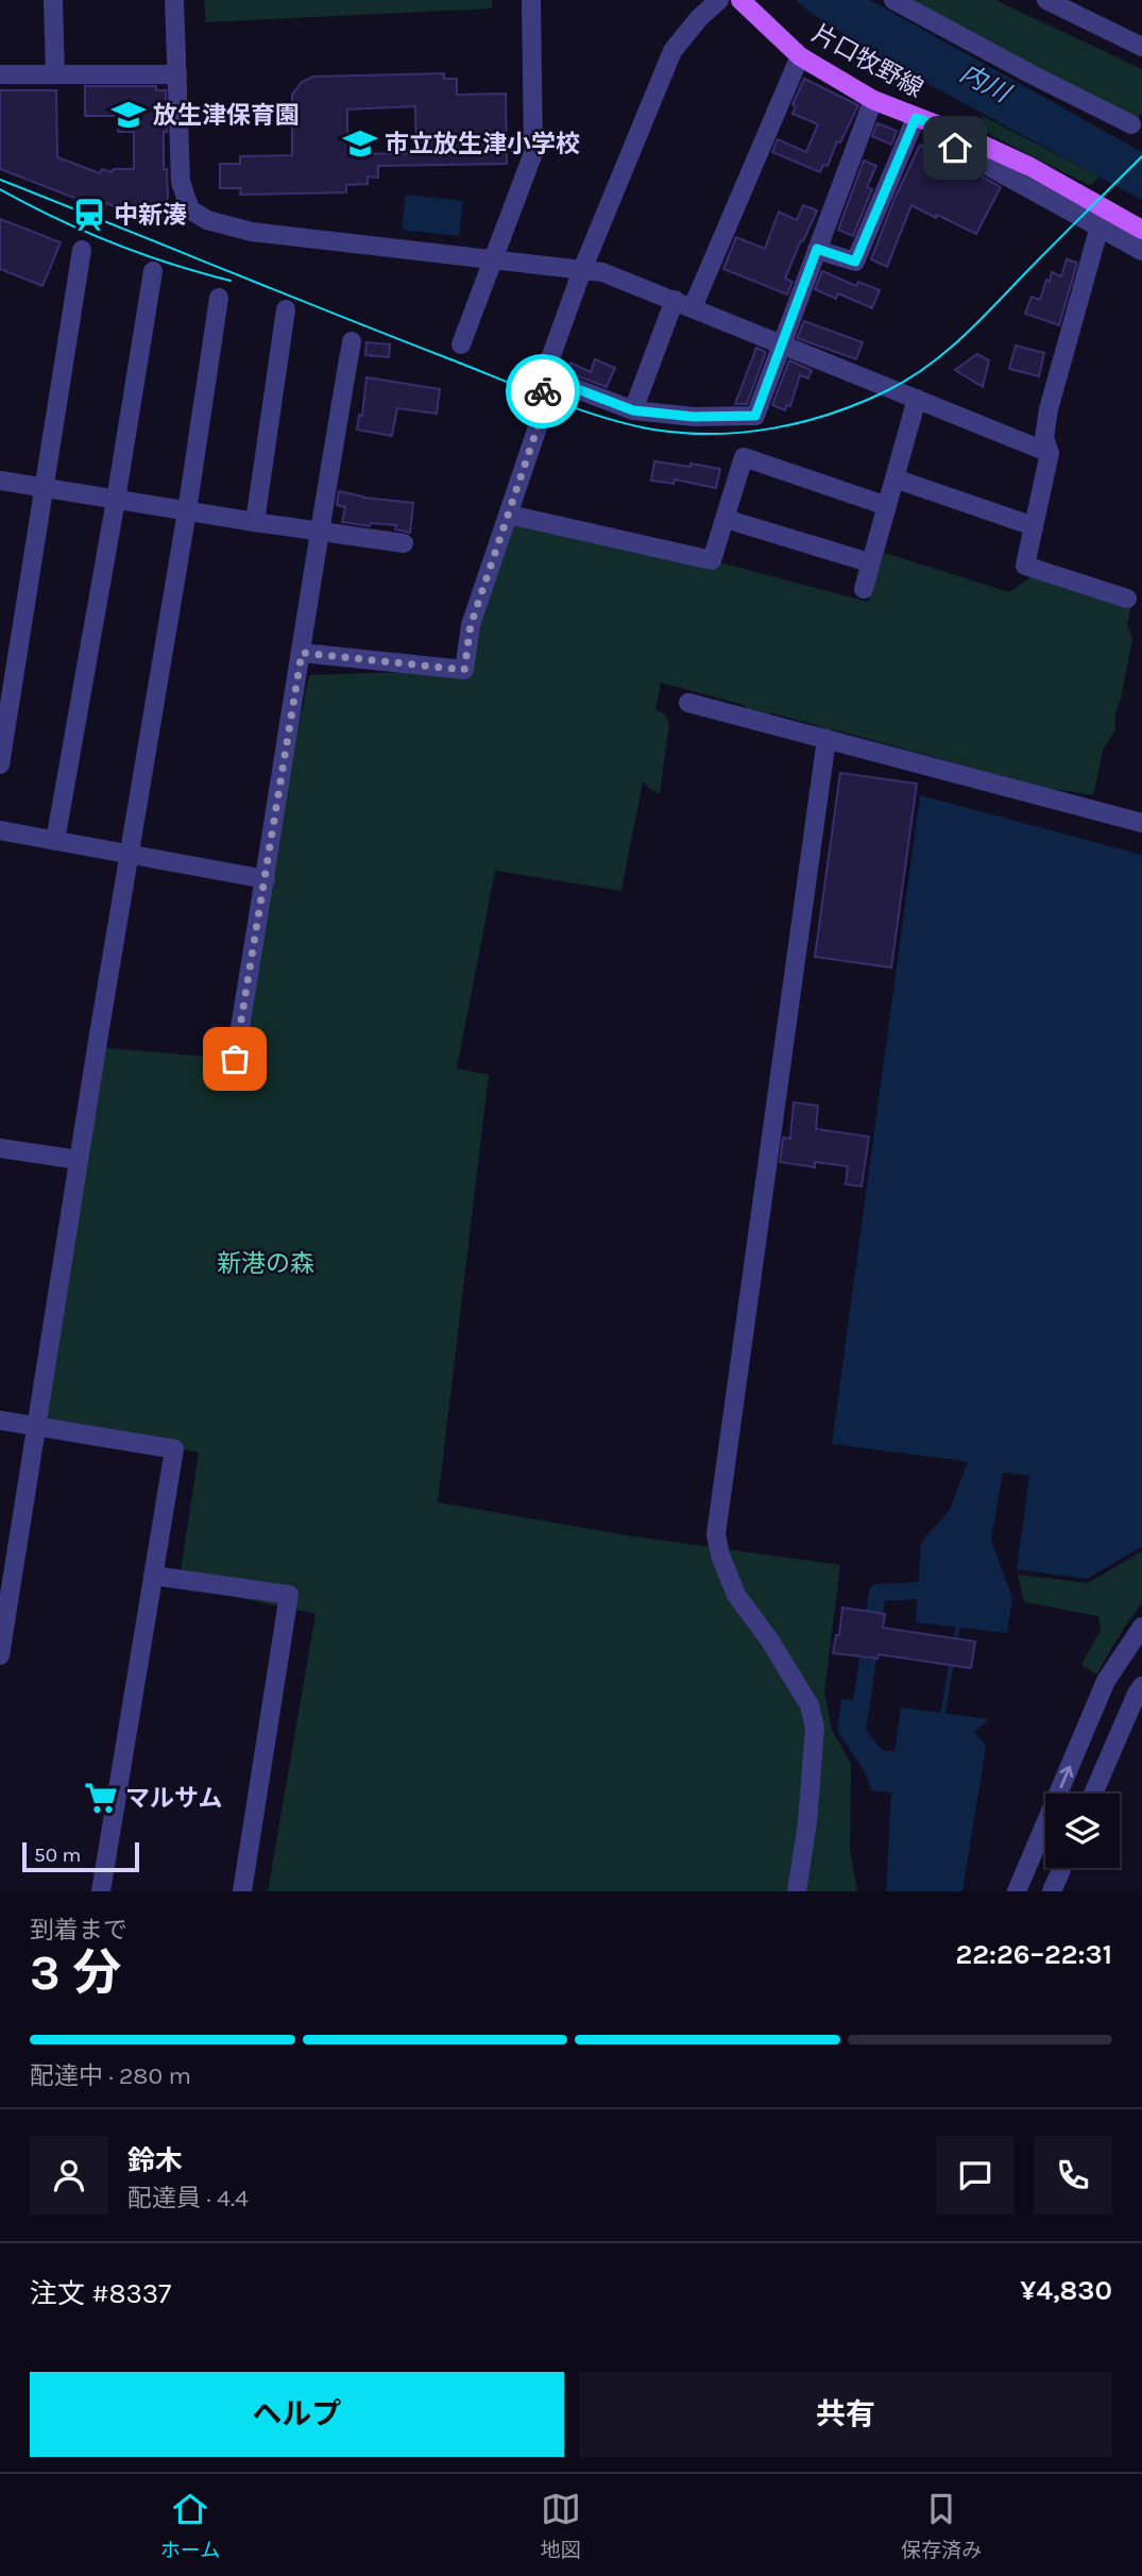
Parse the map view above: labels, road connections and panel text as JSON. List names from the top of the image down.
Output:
{
  "streets": {
    "main road": ["片口牧野線"]
  },
  "water": ["内川"],
  "parks": ["新港の森"],
  "places": {
    "school or university": ["放生津保育園", "市立放生津小学校"],
    "station": ["中新湊"],
    "supermarket": ["マルサム"]
  },
  "scale_bar": "50 m",
  "page": {
    "scale": "50 m",
    "heading": ["3 分", "到着まで", "22:26–22:31"],
    "panel": [
      "鈴木",
      "配達員 · 4.4",
      "注文 #8337",
      "¥4,830"
    ],
    "bar": "配達中 · 280 m",
    "buttons": ["ヘルプ", "共有"],
    "tabs": ["ホーム", "地図", "保存済み"]
  }
}
